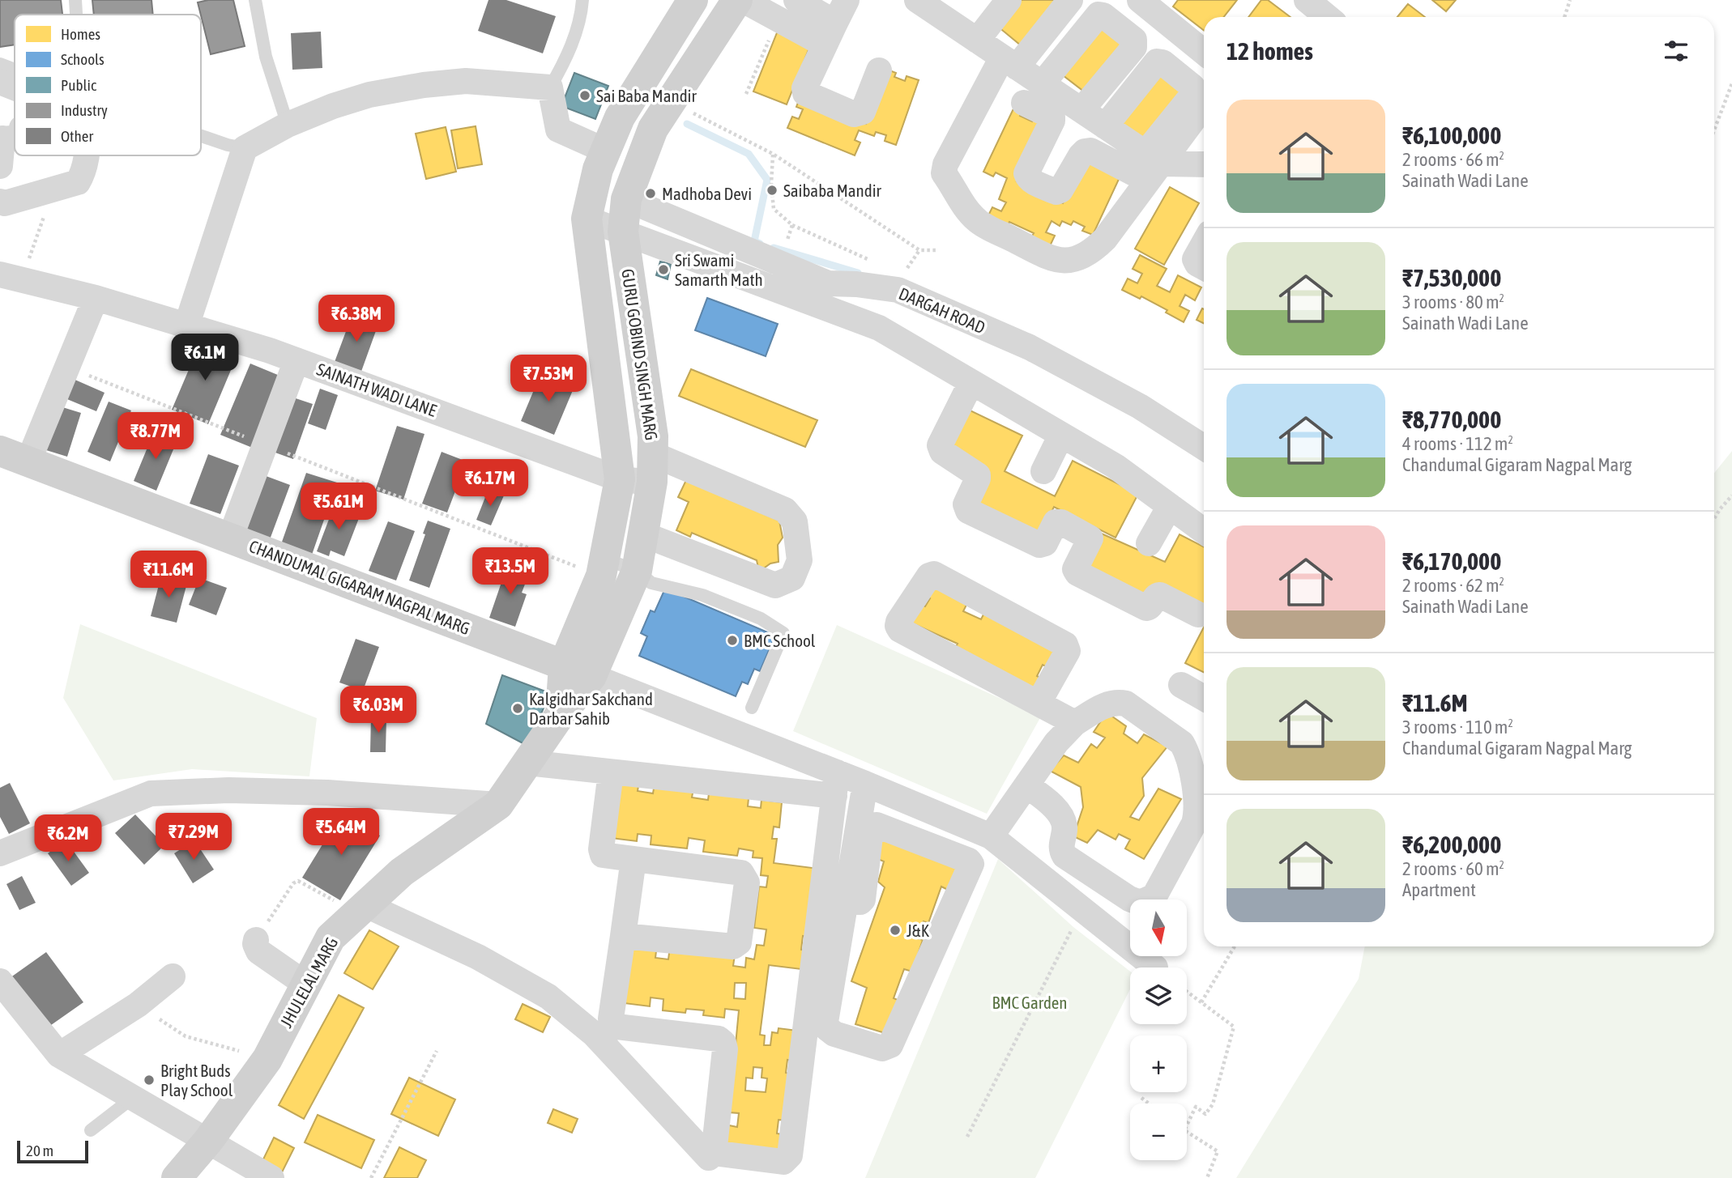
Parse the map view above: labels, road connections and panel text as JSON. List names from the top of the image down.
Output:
{
  "streets": {
    "street": [
      "DARGAH ROAD",
      "GURU GOBIND SINGH MARG",
      "SAINATH WADI LANE",
      "CHANDUMAL GIGARAM NAGPAL MARG",
      "JHULELAL MARG"
    ]
  },
  "crossings": [
    ["DARGAH ROAD", "GURU GOBIND SINGH MARG"],
    ["GURU GOBIND SINGH MARG", "SAINATH WADI LANE"],
    ["GURU GOBIND SINGH MARG", "CHANDUMAL GIGARAM NAGPAL MARG"],
    ["GURU GOBIND SINGH MARG", "JHULELAL MARG"]
  ],
  "parks": ["BMC Garden"],
  "places": [
    "Sai Baba Mandir",
    "Saibaba Mandir",
    "Madhoba Devi",
    "Sri Swami Samarth Math",
    "BMC School",
    "Kalgidhar Sakchand Darbar Sahib",
    "J&K",
    "Bright Buds Play School"
  ],
  "legend": [
    "Homes",
    "Schools",
    "Public",
    "Industry",
    "Other"
  ],
  "scale_bar": "20 m",
  "north": "bottom",
  "page": {
    "heading": "12 homes",
    "list": [
      {
        "name": "₹6,100,000",
        "note": "2 rooms · 66 m² · Sainath Wadi Lane"
      },
      {
        "name": "₹7,530,000",
        "note": "3 rooms · 80 m² · Sainath Wadi Lane"
      },
      {
        "name": "₹8,770,000",
        "note": "4 rooms · 112 m² · Chandumal Gigaram Nagpal Marg"
      },
      {
        "name": "₹6,170,000",
        "note": "2 rooms · 62 m² · Sainath Wadi Lane"
      },
      {
        "name": "₹11.6M",
        "note": "3 rooms · 110 m² · Chandumal Gigaram Nagpal Marg"
      },
      {
        "name": "₹6,200,000",
        "note": "2 rooms · 60 m² · Apartment"
      }
    ],
    "price": [
      "₹6.38M",
      "₹6.1M",
      "₹7.53M",
      "₹8.77M",
      "₹6.17M",
      "₹5.61M",
      "₹13.5M",
      "₹11.6M",
      "₹6.03M",
      "₹5.64M",
      "₹7.29M",
      "₹6.2M"
    ],
    "map_buttons": ["+", "−"],
    "scale": "20 m"
  }
}
